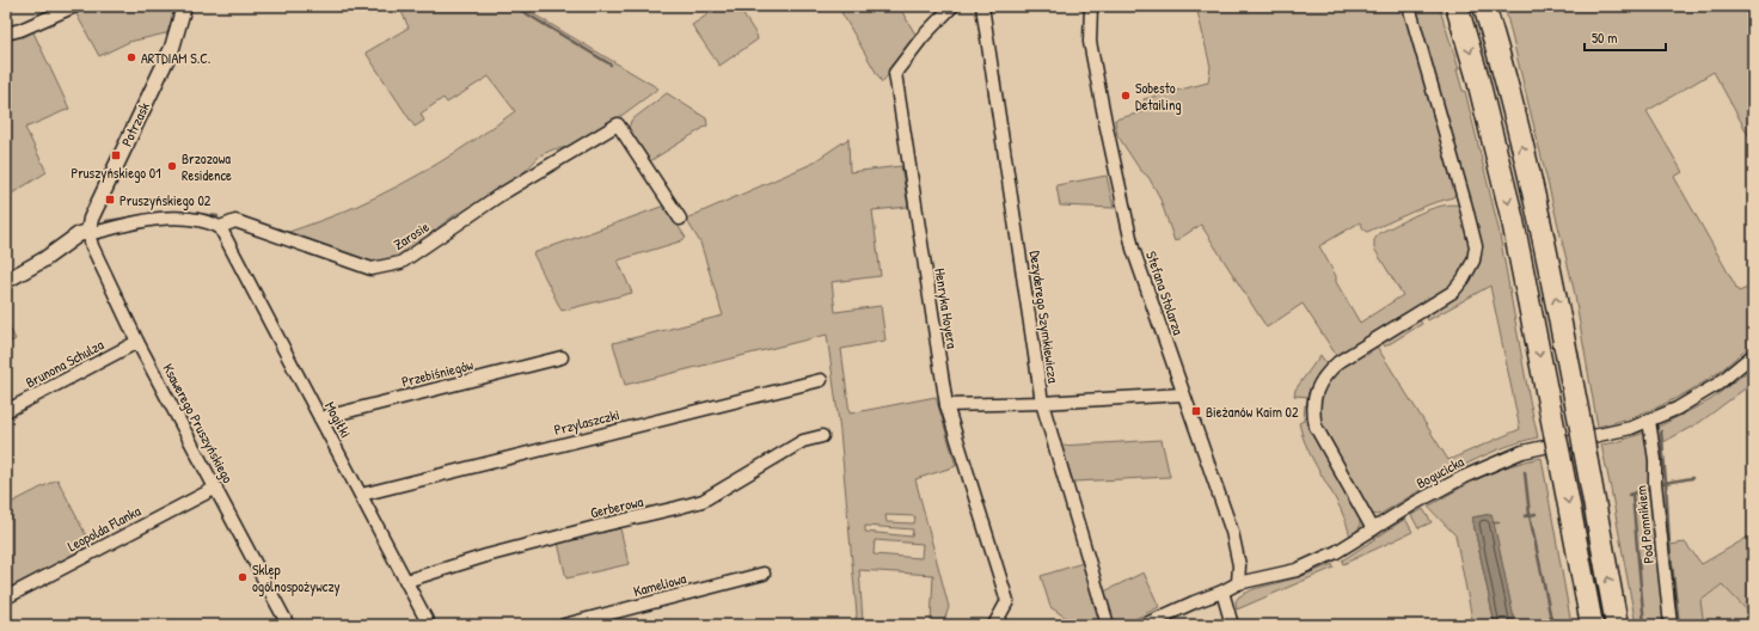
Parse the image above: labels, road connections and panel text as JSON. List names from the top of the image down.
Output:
{
  "streets": {
    "street": [
      "Potrzask",
      "Zarosie",
      "Stefana Stolarza",
      "Henryka Hoyera",
      "Dezyderego Szymkiewicza",
      "Brunona Schulza",
      "Przebiśniegów",
      "Mogiłki",
      "Przylaszczki",
      "Ksawerego Pruszyńskiego",
      "Bogucicka",
      "Gerberowa",
      "Pod Pomnikiem",
      "Leopolda Flanka",
      "Kameliowa"
    ]
  },
  "crossings": [
    ["Potrzask", "Zarosie"],
    ["Potrzask", "Ksawerego Pruszyńskiego"],
    ["Zarosie", "Mogiłki"],
    ["Zarosie", "Ksawerego Pruszyńskiego"],
    ["Stefana Stolarza", "Bogucicka"],
    ["Brunona Schulza", "Ksawerego Pruszyńskiego"],
    ["Przebiśniegów", "Mogiłki"],
    ["Mogiłki", "Przylaszczki"],
    ["Mogiłki", "Gerberowa"],
    ["Ksawerego Pruszyńskiego", "Leopolda Flanka"],
    ["Bogucicka", "Pod Pomnikiem"]
  ],
  "places": {
    "other": [
      "ARTDIAM S.C.",
      "Sobesto Detailing",
      "Brzozowa Residence",
      "Sklep ogólnospożywczy"
    ],
    "transit": ["Pruszyńskiego 01", "Pruszyńskiego 02", "Bieżanów Kaim 02"]
  },
  "scale_bar": "50 m"
}
